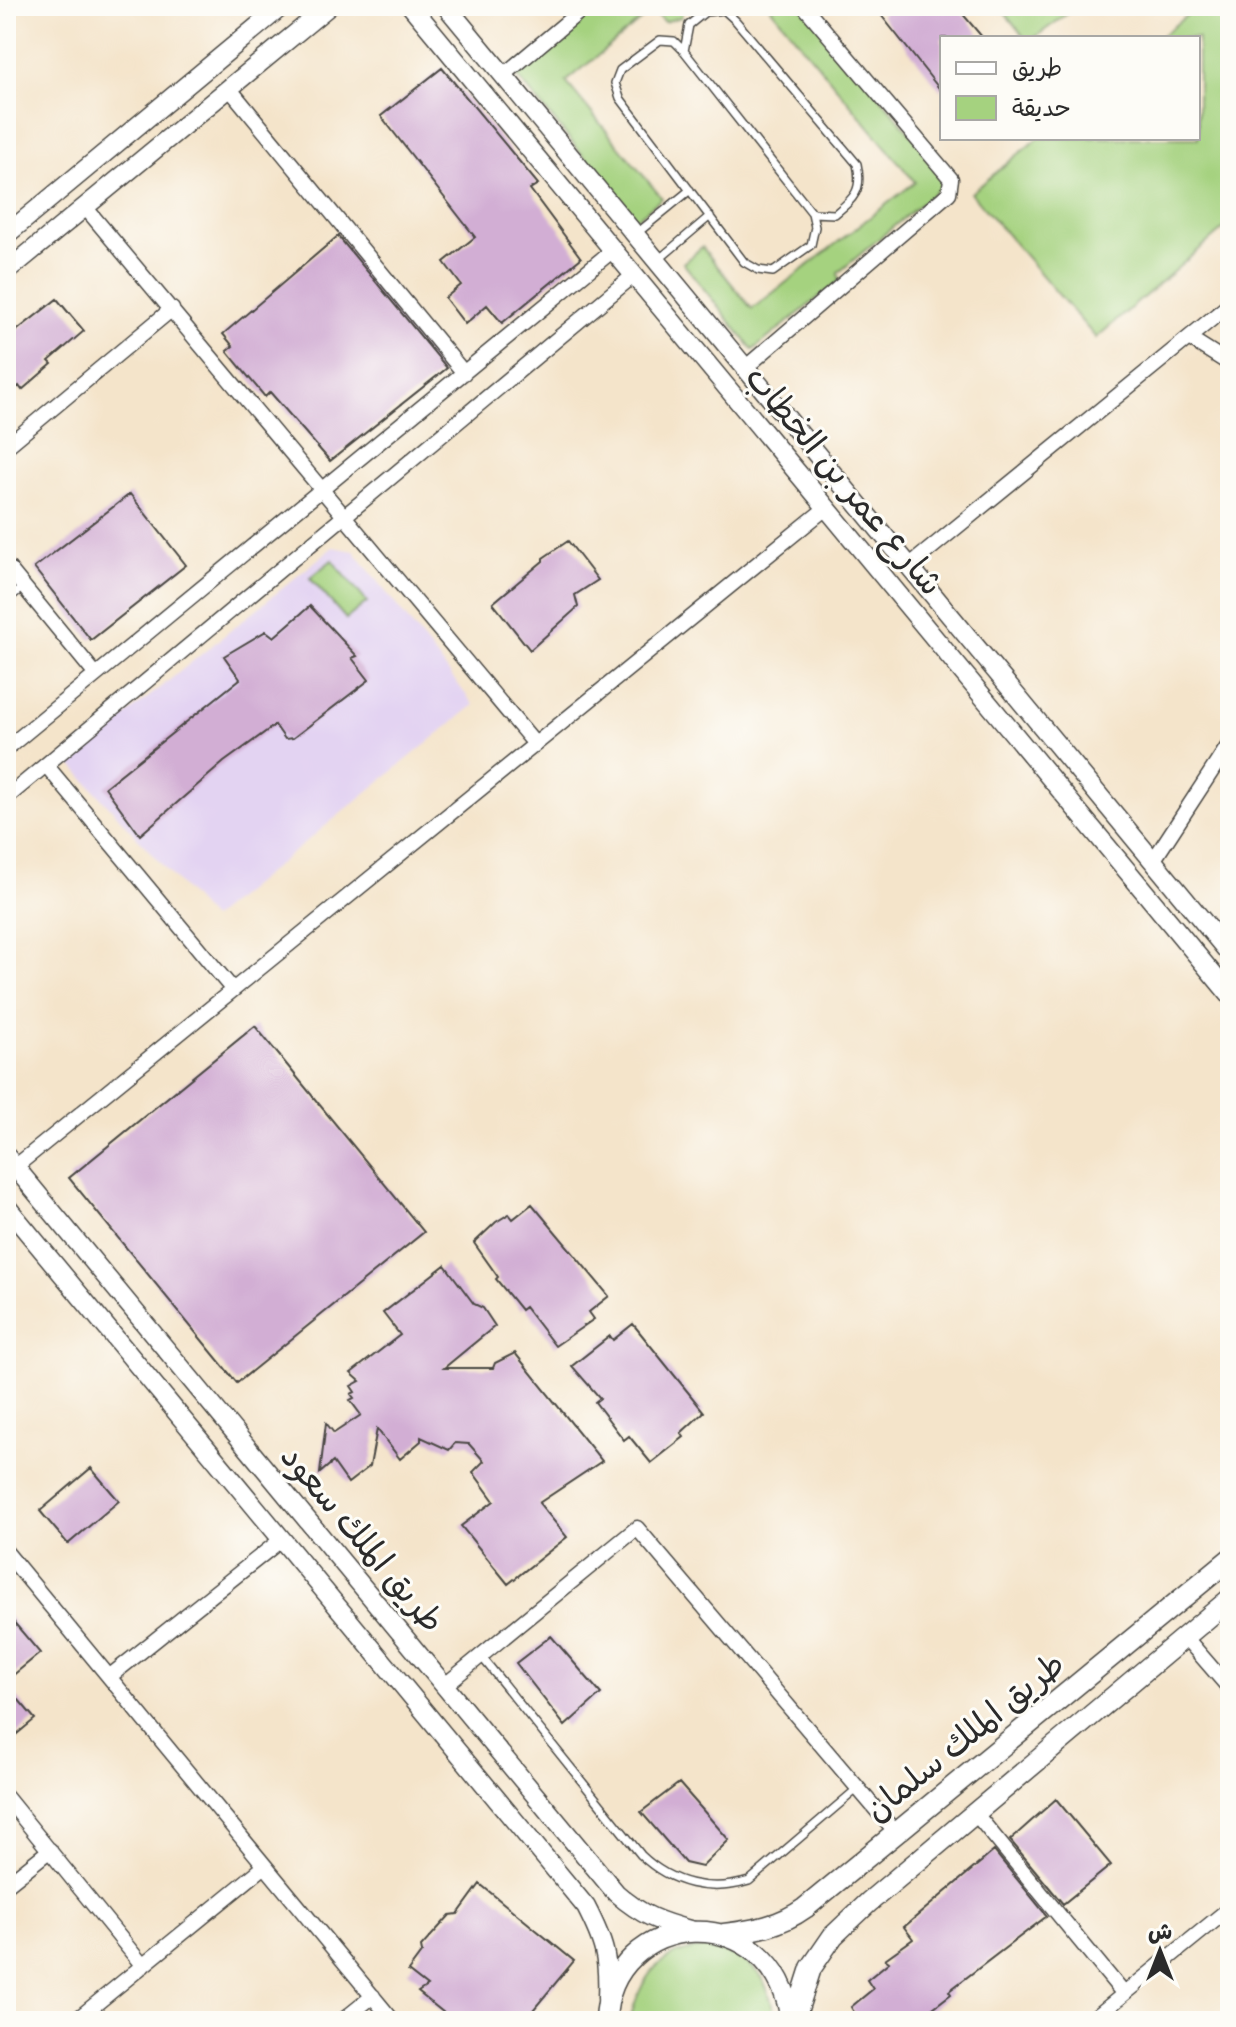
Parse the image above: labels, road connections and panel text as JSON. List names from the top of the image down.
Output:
{
  "streets": {
    "main road": ["طريق الملك سلمان"],
    "street": ["شارع عمر بن الخطاب", "طريق الملك سعود"]
  },
  "legend": ["طريق", "حديقة"],
  "north": "top"
}
